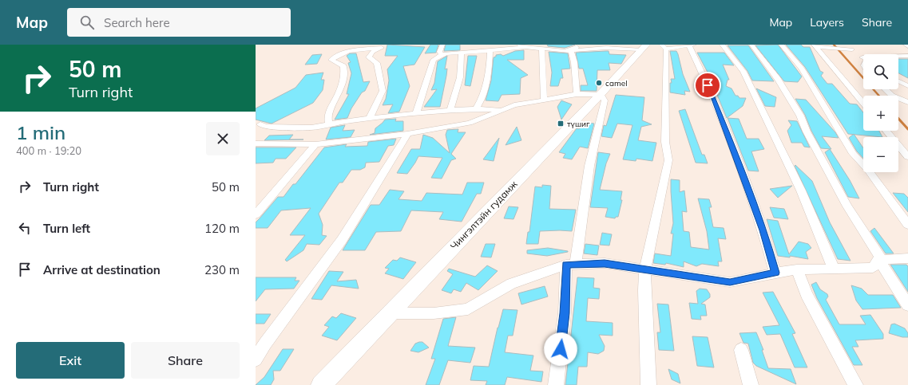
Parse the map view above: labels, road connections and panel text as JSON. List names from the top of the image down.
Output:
{
  "streets": {
    "main road": ["Чингэлтэйн гудамж"]
  },
  "places": {
    "other": ["camel"],
    "transit": ["түшиг"]
  },
  "page": {
    "header": "Map",
    "search": "Search here",
    "nav": ["Map", "Layers", "Share"],
    "turn": ["50 m", "Turn right"],
    "map_buttons": ["+", "−"],
    "heading": ["1 min", "400 m · 19:20"],
    "list": [
      {
        "name": "Turn right",
        "value": "50 m"
      },
      {
        "name": "Turn left",
        "value": "120 m"
      },
      {
        "name": "Arrive at destination",
        "value": "230 m"
      }
    ],
    "buttons": ["Exit", "Share"]
  }
}
